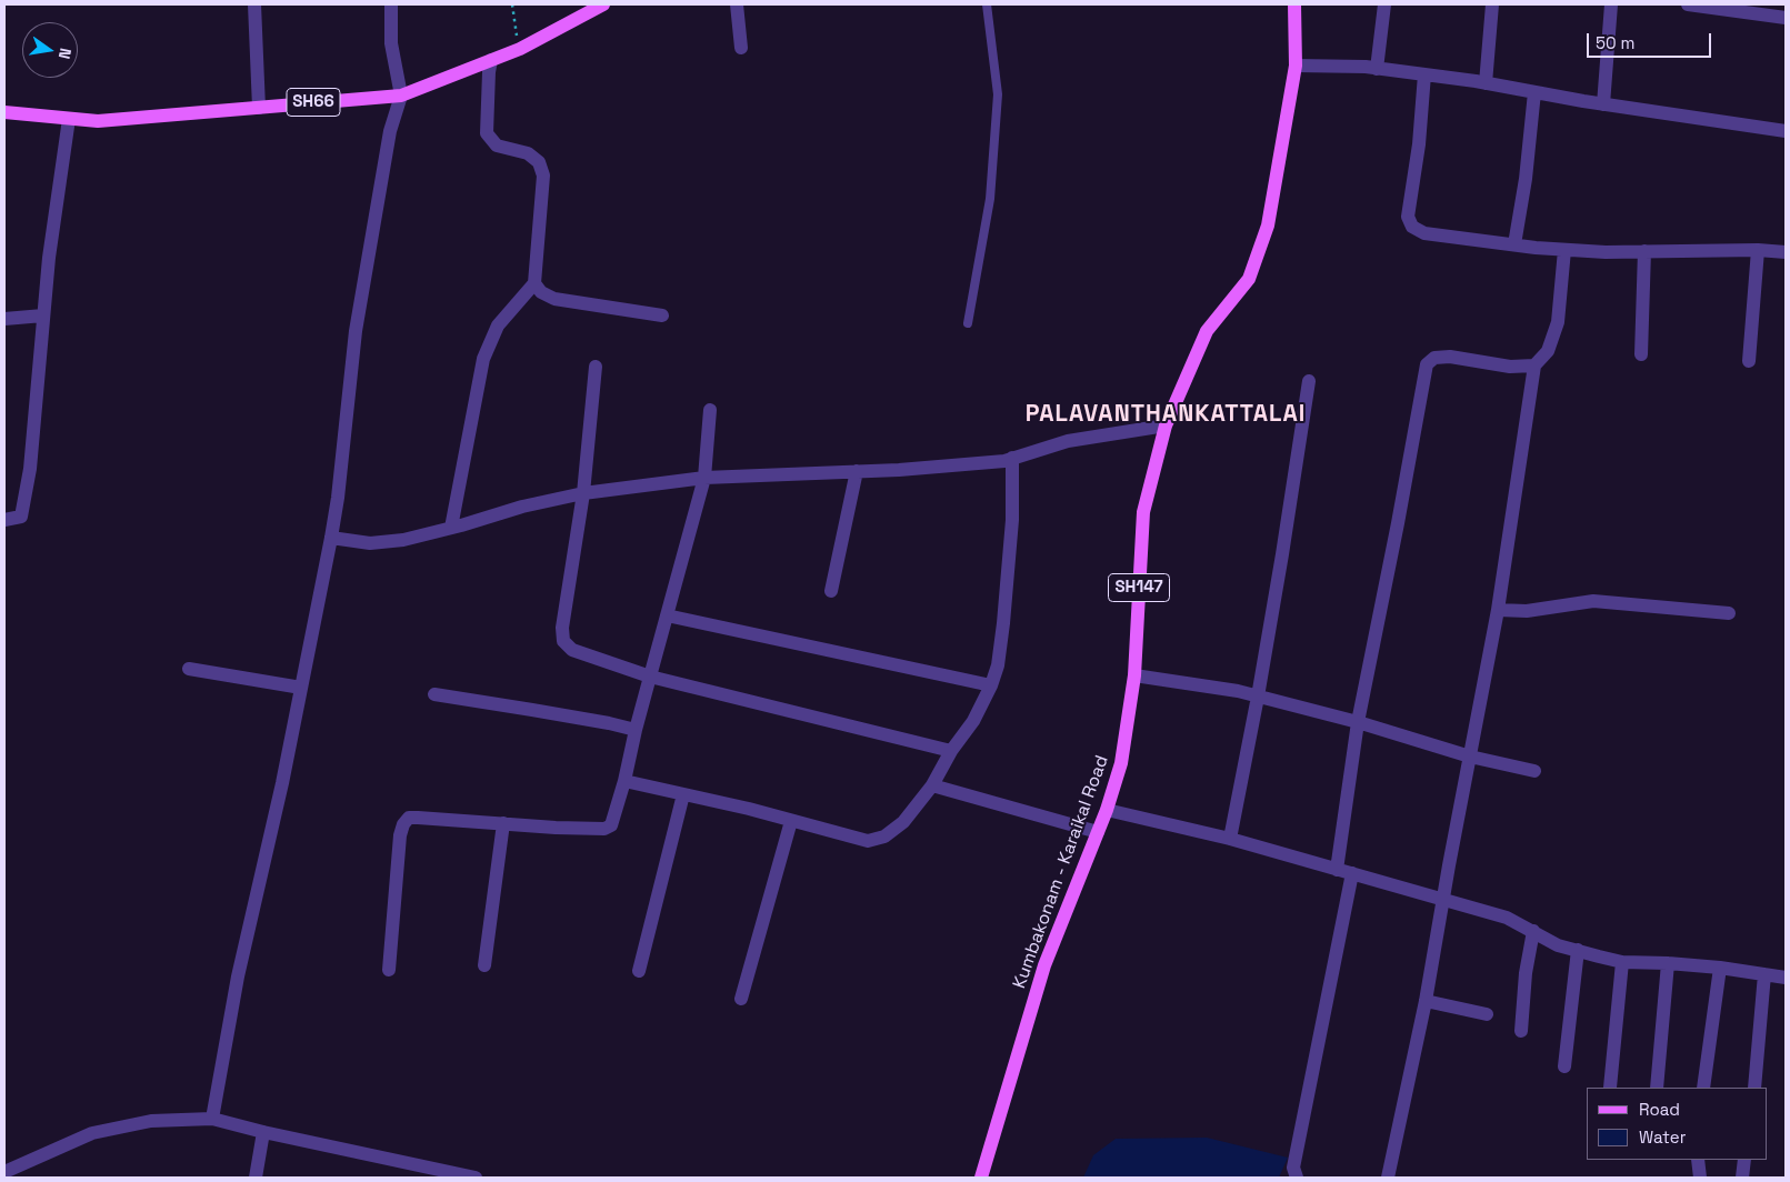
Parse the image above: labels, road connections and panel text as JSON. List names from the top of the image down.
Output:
{
  "streets": {
    "main road": ["SH66", "SH147", "Kumbakonam - Karaikal Road"]
  },
  "districts": ["PALAVANTHANKATTALAI"],
  "legend": ["Road", "Water"],
  "scale_bar": "50 m",
  "north": "right"
}
